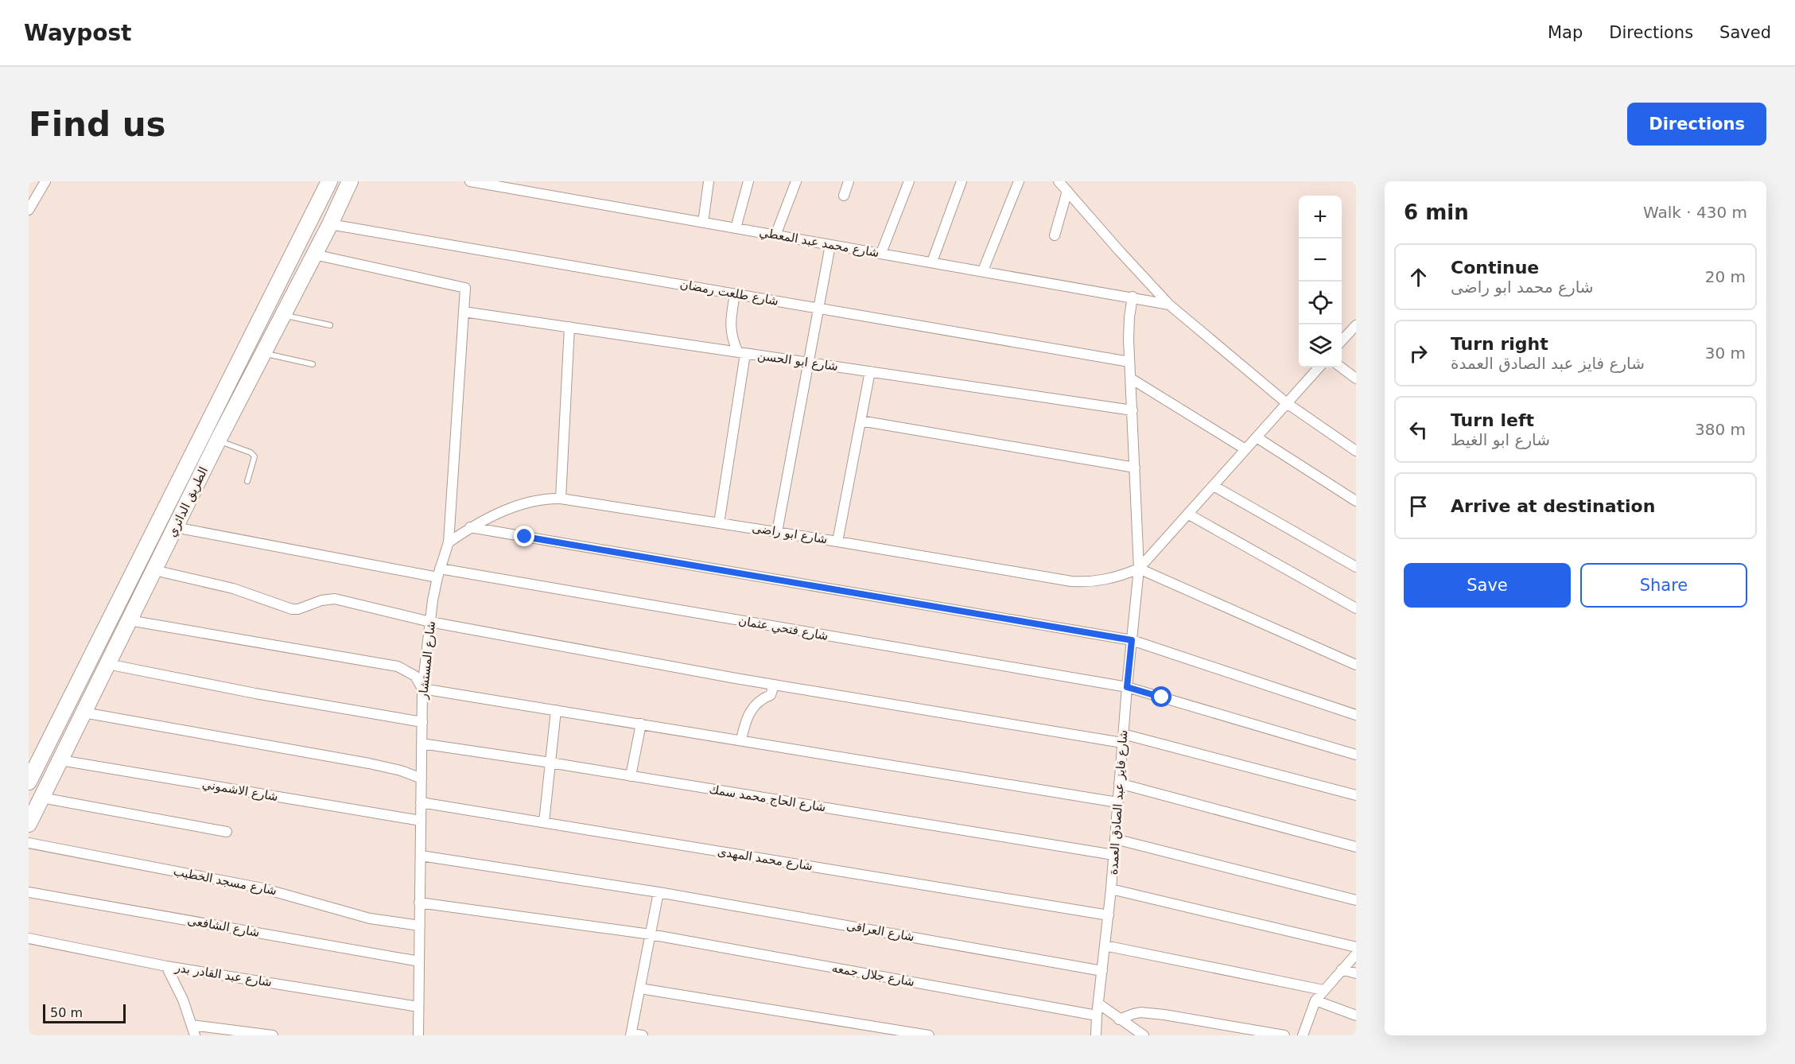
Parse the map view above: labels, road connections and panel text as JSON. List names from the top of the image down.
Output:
{
  "streets": {
    "highway": ["الطريق الدائري"],
    "street": [
      "شارع محمد عبد المعطي",
      "شارع طلعت رمضان",
      "شارع ابو الحسن",
      "شارع ابو راضى",
      "شارع فتحي عثمان",
      "شارع المستشار",
      "شارع الاشموني",
      "شارع الحاج محمد سمك",
      "شارع فايز عبد الصادق العمدة",
      "شارع محمد المهدى",
      "شارع مسجد الخطيب",
      "شارع الشافعى",
      "شارع العراقى",
      "شارع عبد القادر بدر",
      "شارع جلال جمعه"
    ]
  },
  "crossings": [
    ["شارع محمد عبد المعطي", "شارع فايز عبد الصادق العمدة"],
    ["شارع طلعت رمضان", "الطريق الدائري"],
    ["شارع طلعت رمضان", "شارع فايز عبد الصادق العمدة"],
    ["شارع ابو الحسن", "شارع المستشار"],
    ["شارع ابو الحسن", "شارع فايز عبد الصادق العمدة"],
    ["الطريق الدائري", "شارع فتحي عثمان"],
    ["الطريق الدائري", "شارع المستشار"],
    ["الطريق الدائري", "شارع الاشموني"],
    ["شارع ابو راضى", "شارع المستشار"],
    ["شارع ابو راضى", "شارع فايز عبد الصادق العمدة"],
    ["شارع فتحي عثمان", "شارع المستشار"],
    ["شارع فتحي عثمان", "شارع فايز عبد الصادق العمدة"],
    ["شارع المستشار", "شارع الاشموني"],
    ["شارع المستشار", "شارع الحاج محمد سمك"],
    ["شارع المستشار", "شارع محمد المهدى"],
    ["شارع المستشار", "شارع مسجد الخطيب"],
    ["شارع المستشار", "شارع الشافعى"],
    ["شارع المستشار", "شارع العراقى"],
    ["شارع المستشار", "شارع عبد القادر بدر"],
    ["شارع المستشار", "شارع جلال جمعه"],
    ["شارع الحاج محمد سمك", "شارع فايز عبد الصادق العمدة"],
    ["شارع فايز عبد الصادق العمدة", "شارع محمد المهدى"],
    ["شارع فايز عبد الصادق العمدة", "شارع العراقى"],
    ["شارع فايز عبد الصادق العمدة", "شارع جلال جمعه"]
  ],
  "scale_bar": "50 m",
  "page": {
    "header": "Waypost",
    "nav": ["Map", "Directions", "Saved"],
    "buttons": [
      "Directions",
      ["Save", "Share"]
    ],
    "title": "Find us",
    "heading": ["6 min", "Walk · 430 m"],
    "map_buttons": ["+", "−"],
    "list": [
      ["Continue", "شارع محمد ابو راضى", "20 m"],
      ["Turn right", "شارع فايز عبد الصادق العمدة", "30 m"],
      ["Turn left", "شارع ابو الغيط", "380 m"],
      "Arrive at destination"
    ],
    "scale": "50 m"
  }
}
